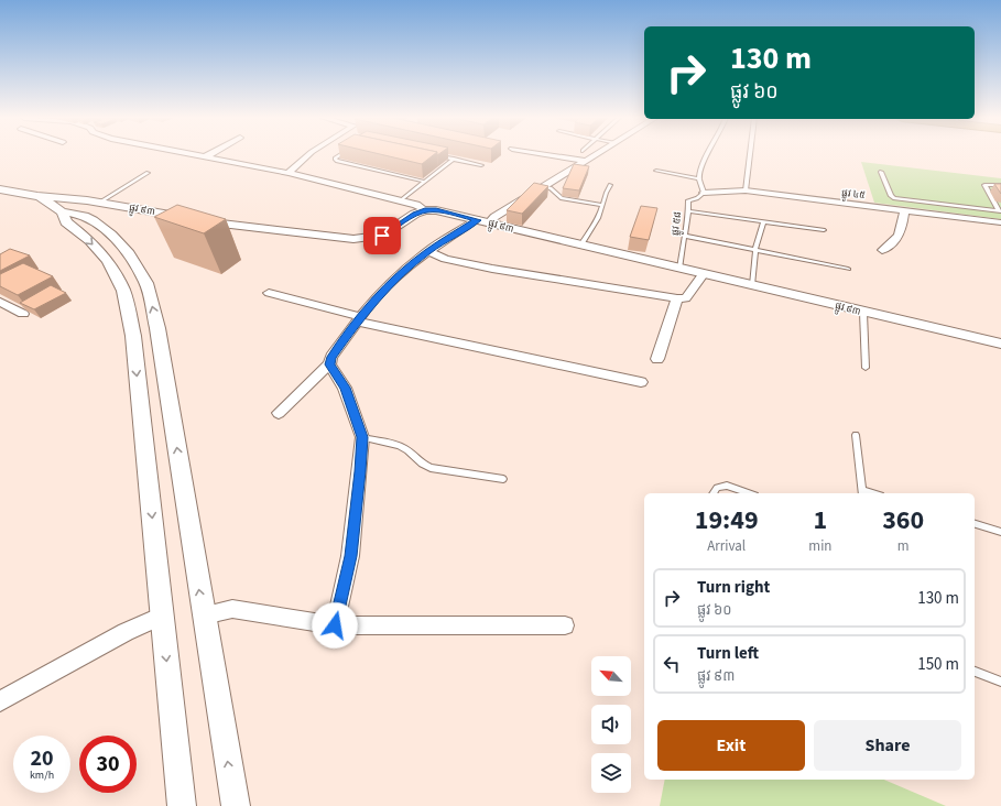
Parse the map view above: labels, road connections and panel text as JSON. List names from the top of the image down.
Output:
{
  "streets": {
    "street": ["ផ្លូវ ៤៥", "ផ្លូវ ៩៣"],
    "lane": ["ផ្លូវ ៥៨"]
  },
  "crossings": [
    ["ផ្លូវ ៤៥", "ផ្លូវ ៥៨"],
    ["ផ្លូវ ៩៣", "ផ្លូវ ៥៨"]
  ],
  "north": "top left",
  "page": {
    "turn": ["130 m", "ផ្លូវ ៦០"],
    "eta": [
      "19:49",
      "Arrival",
      "1",
      "min",
      "360",
      "m"
    ],
    "list": [
      {
        "name": "Turn right",
        "note": "ផ្លូវ ៦០",
        "value": "130 m"
      },
      {
        "name": "Turn left",
        "note": "ផ្លូវ ៩៣",
        "value": "150 m"
      }
    ],
    "buttons": ["Exit", "Share"],
    "speed": "20 km/h",
    "limit": "30"
  }
}
